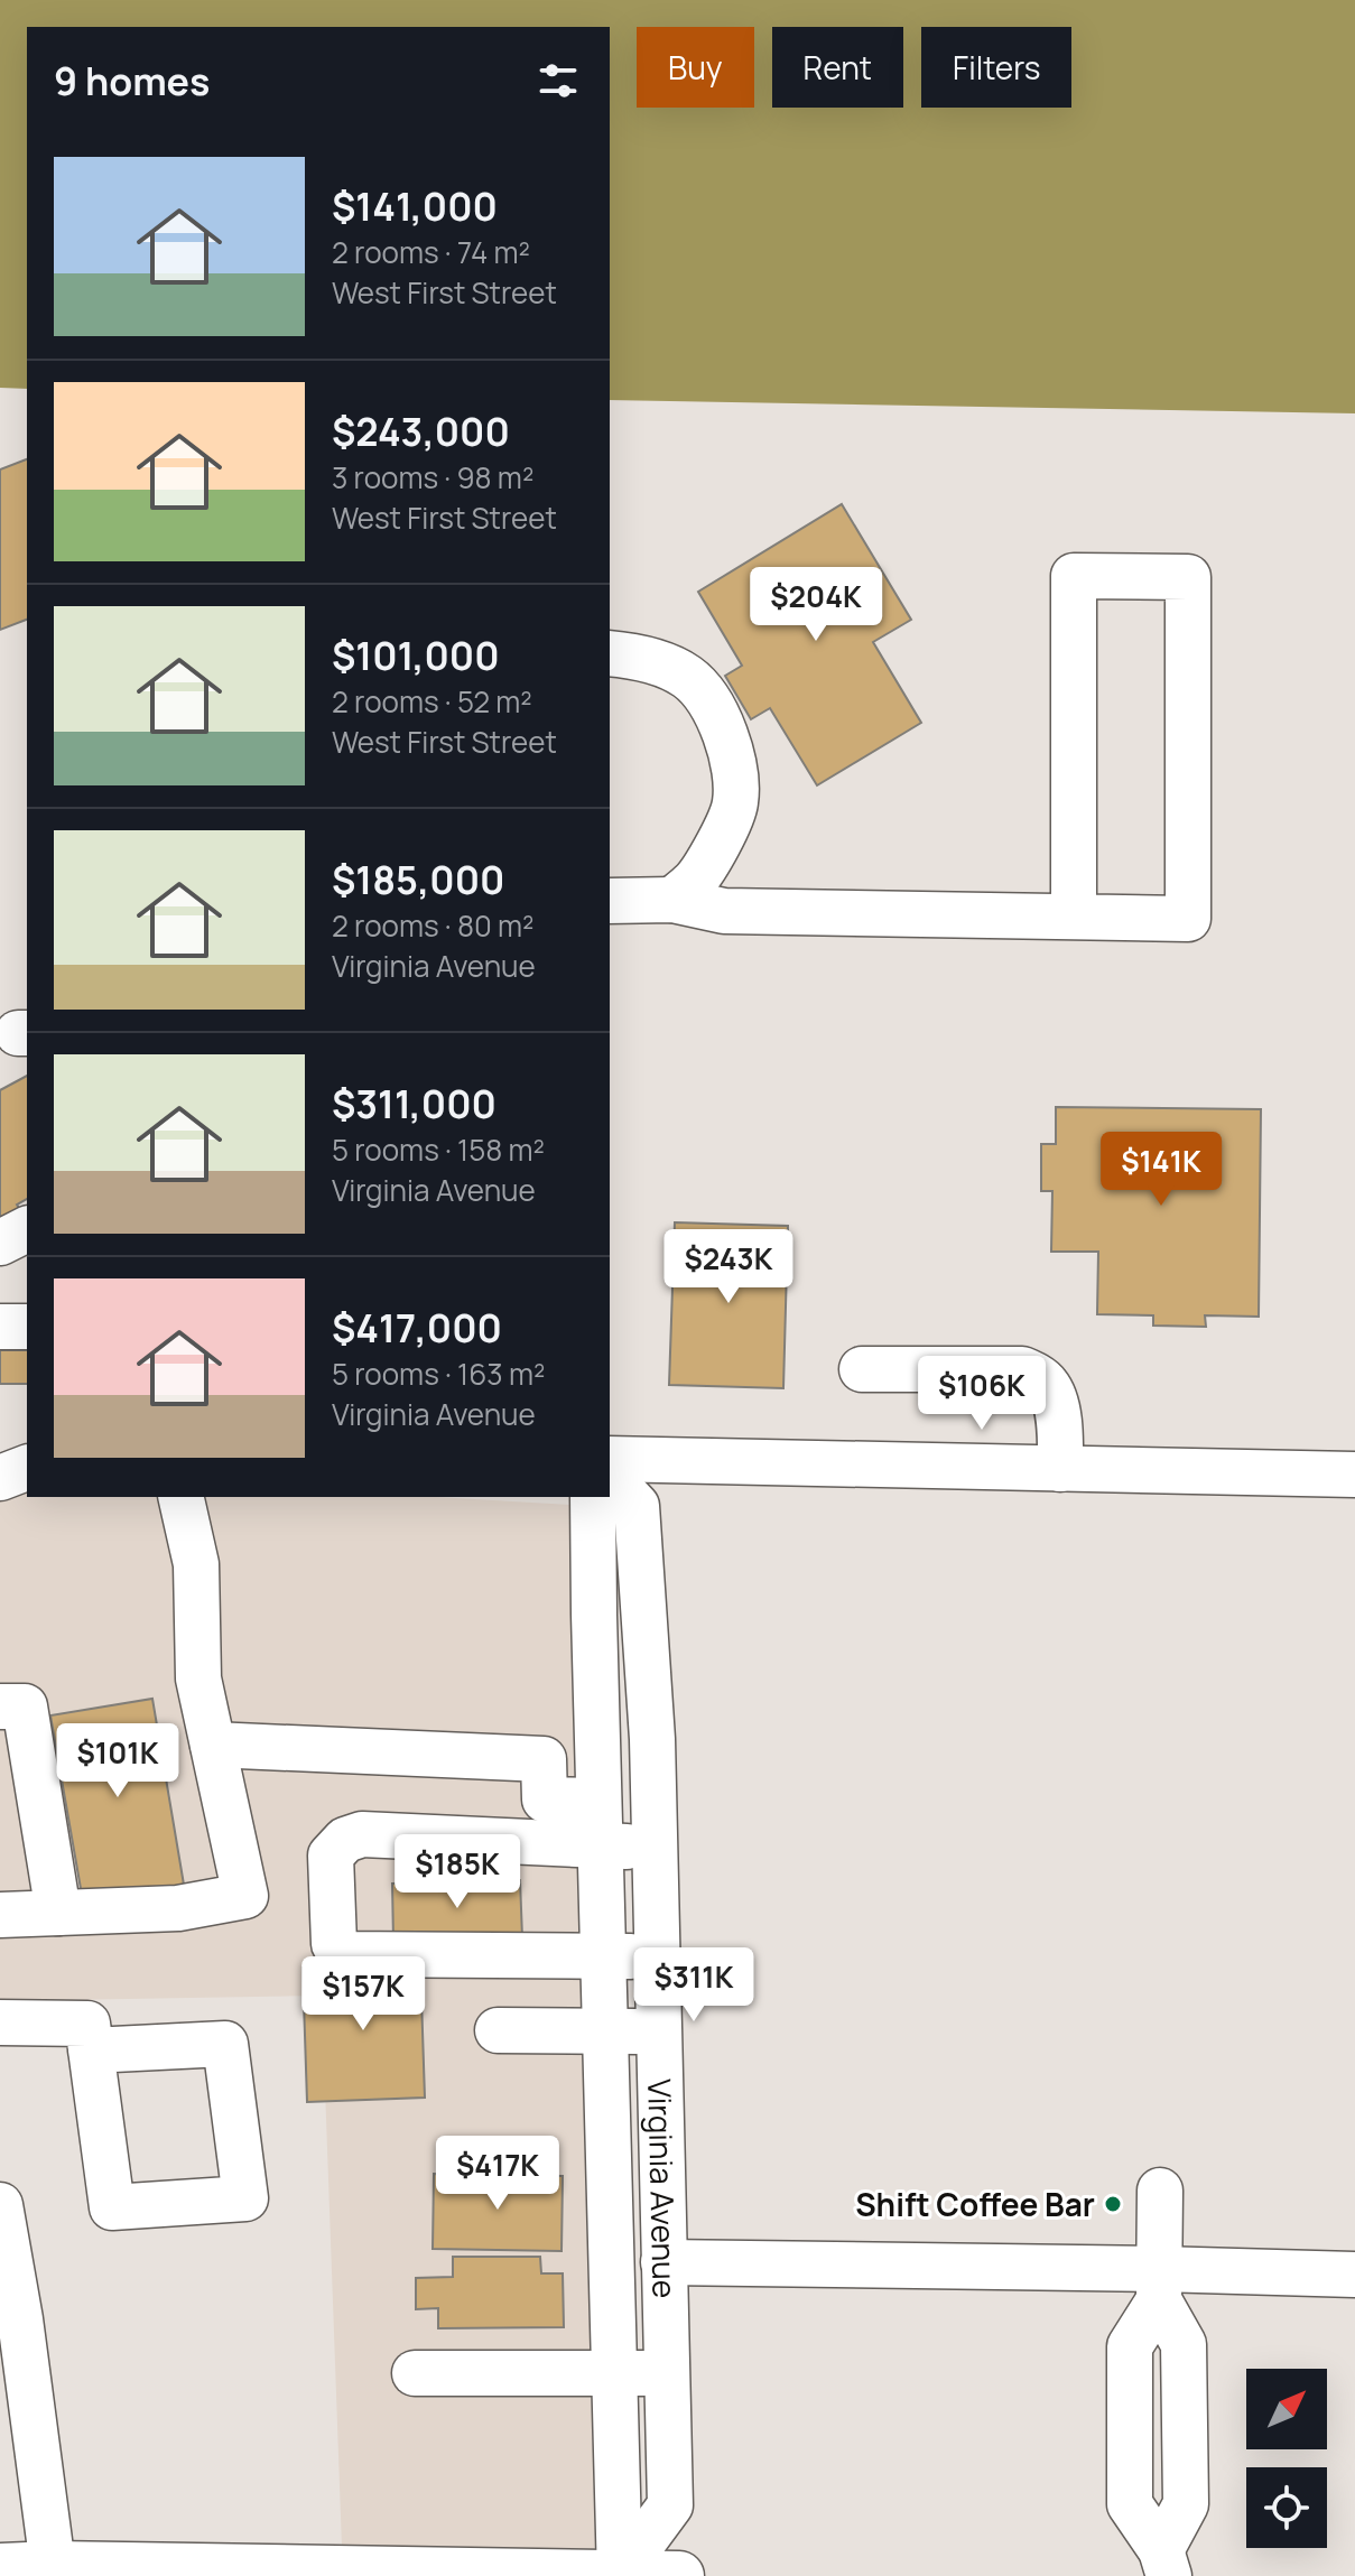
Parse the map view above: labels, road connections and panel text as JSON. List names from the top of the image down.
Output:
{
  "streets": {
    "street": ["Virginia Avenue"]
  },
  "places": ["Shift Coffee Bar"],
  "north": "top right",
  "page": {
    "chip": ["Buy", "Rent", "Filters"],
    "heading": "9 homes",
    "list": [
      {
        "name": "$141,000",
        "note": "2 rooms · 74 m² · West First Street"
      },
      {
        "name": "$243,000",
        "note": "3 rooms · 98 m² · West First Street"
      },
      {
        "name": "$101,000",
        "note": "2 rooms · 52 m² · West First Street"
      },
      {
        "name": "$185,000",
        "note": "2 rooms · 80 m² · Virginia Avenue"
      },
      {
        "name": "$311,000",
        "note": "5 rooms · 158 m² · Virginia Avenue"
      },
      {
        "name": "$417,000",
        "note": "5 rooms · 163 m² · Virginia Avenue"
      }
    ],
    "price": [
      "$204K",
      "$141K",
      "$243K",
      "$106K",
      "$101K",
      "$185K",
      "$311K",
      "$157K",
      "$417K"
    ]
  }
}
